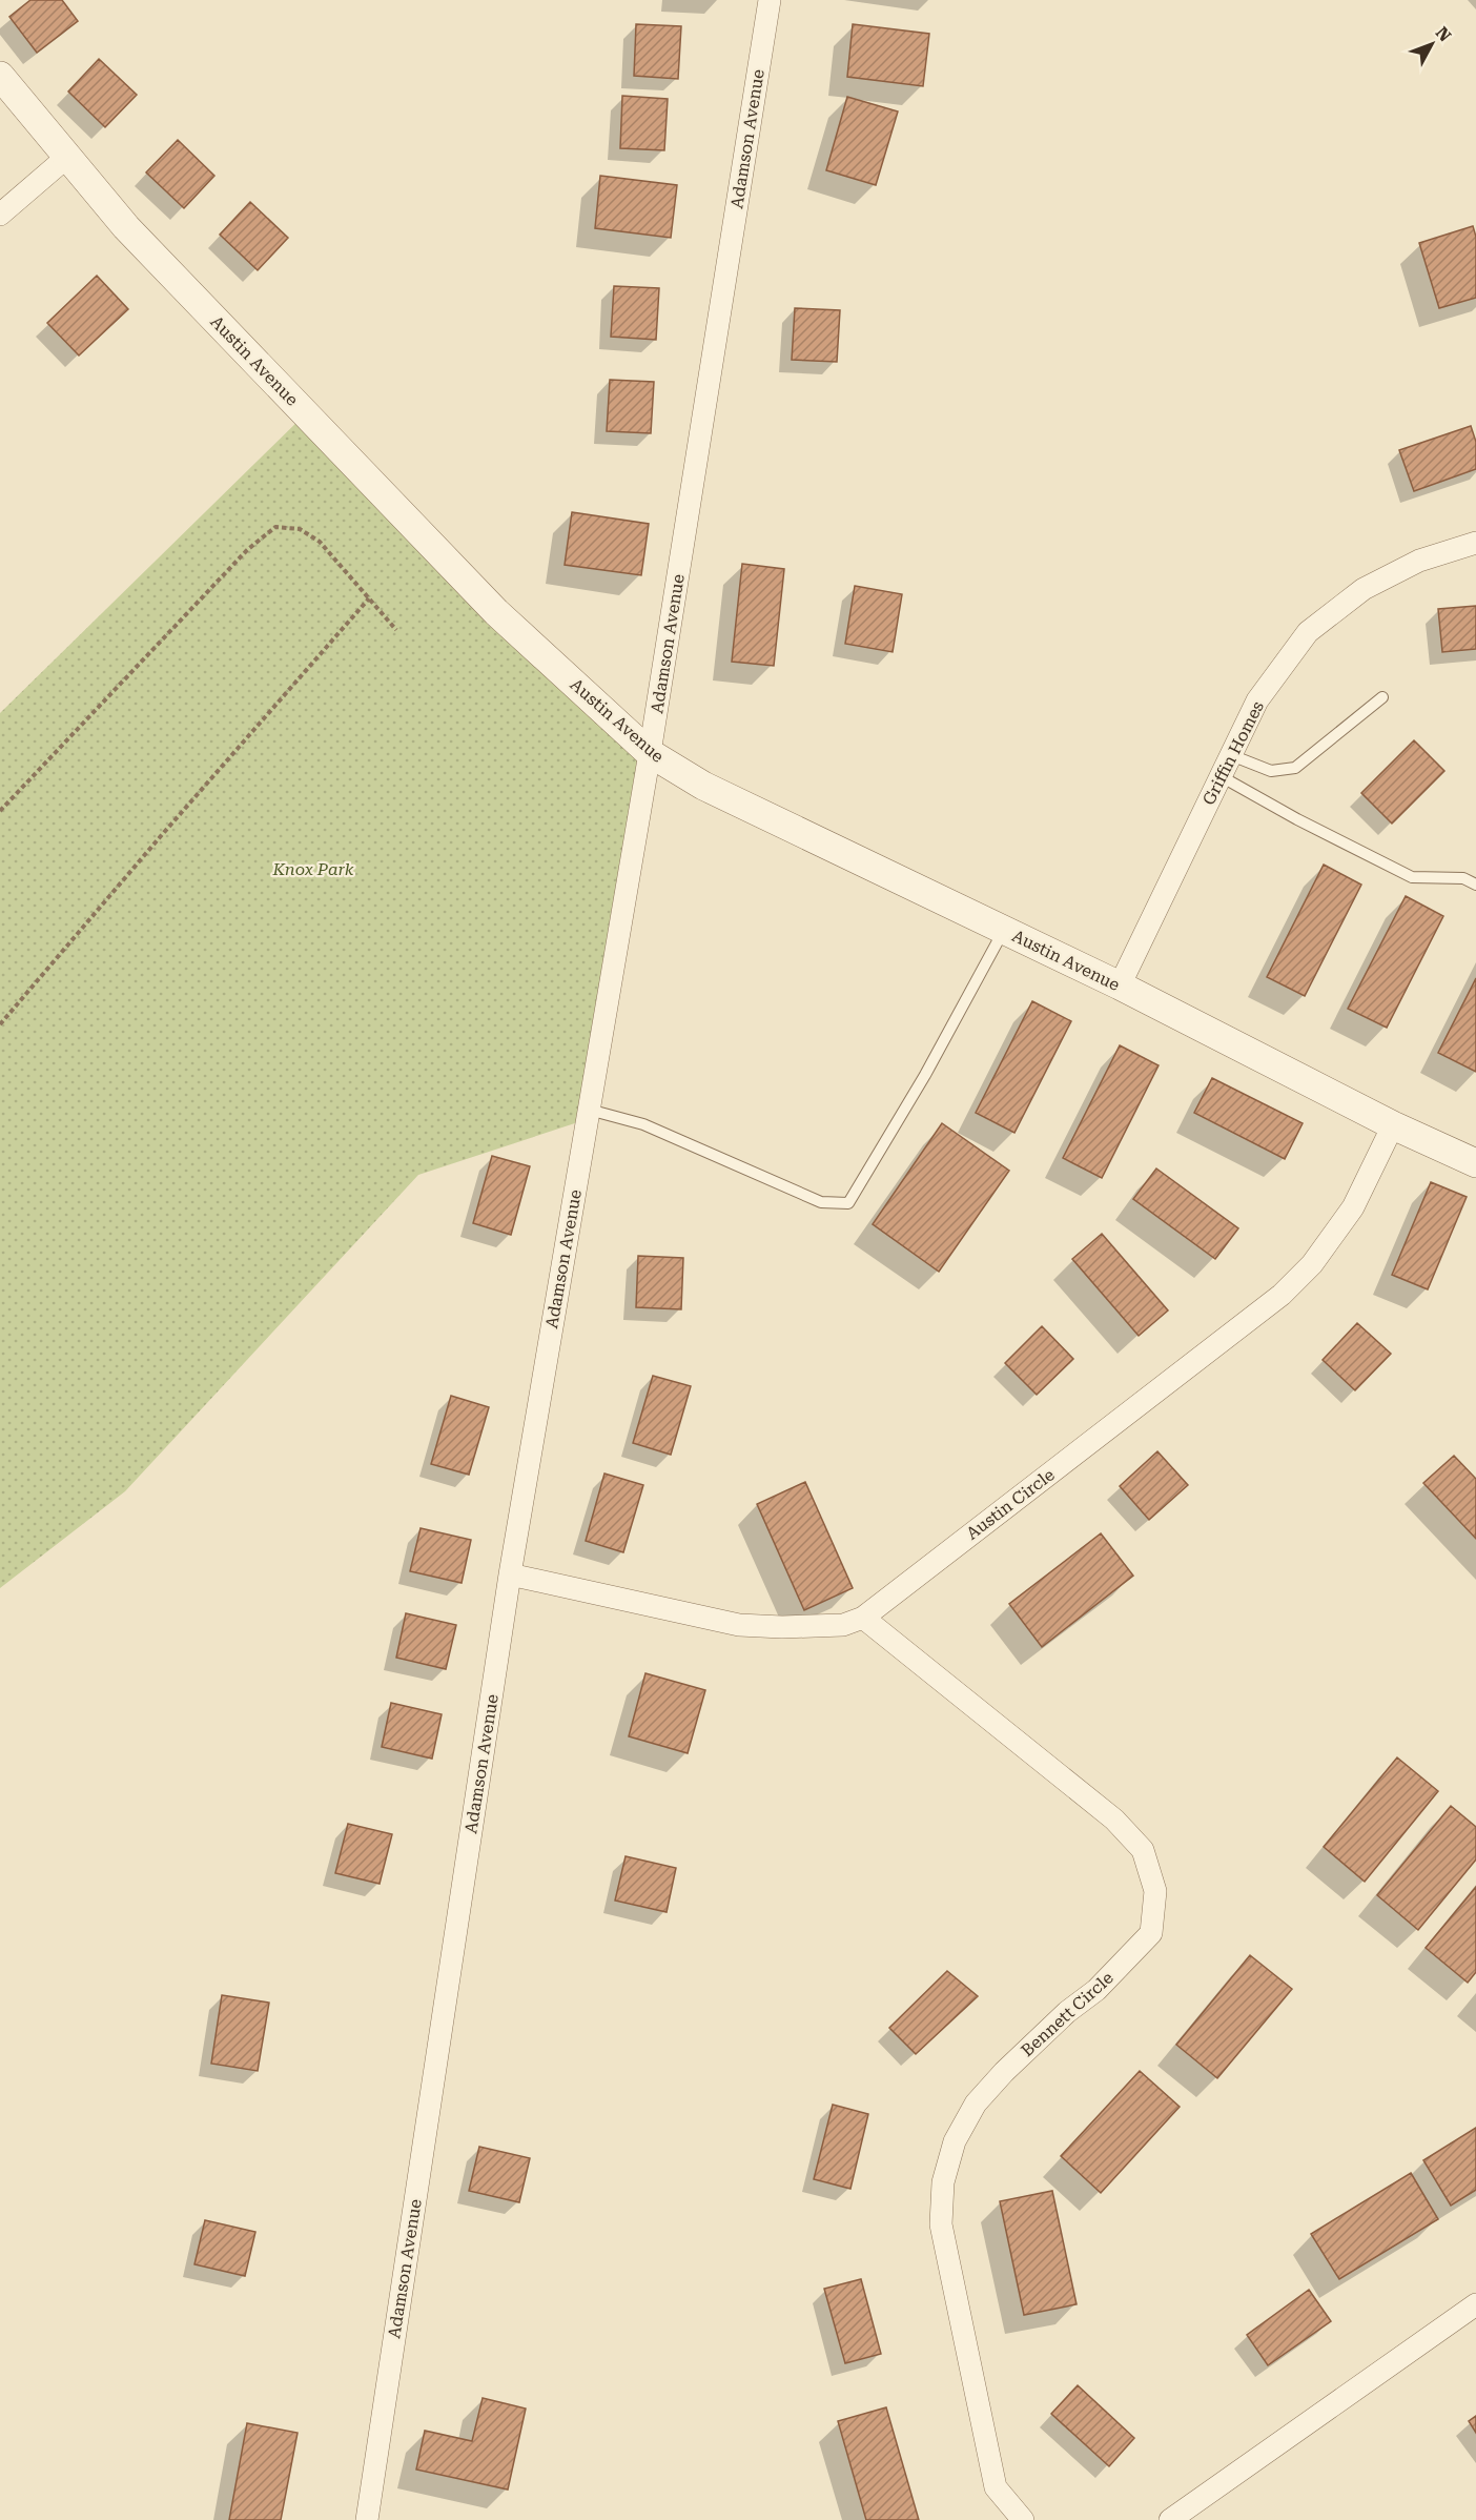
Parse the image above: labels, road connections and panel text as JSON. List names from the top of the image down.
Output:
{
  "streets": {
    "street": [
      "Adamson Avenue",
      "Austin Avenue",
      "Griffin Homes",
      "Austin Circle",
      "Bennett Circle"
    ]
  },
  "crossings": [
    ["Adamson Avenue", "Austin Avenue"],
    ["Adamson Avenue", "Austin Circle"],
    ["Austin Avenue", "Griffin Homes"],
    ["Austin Avenue", "Austin Circle"],
    ["Austin Circle", "Bennett Circle"]
  ],
  "parks": ["Knox Park"],
  "north": "top right"
}
